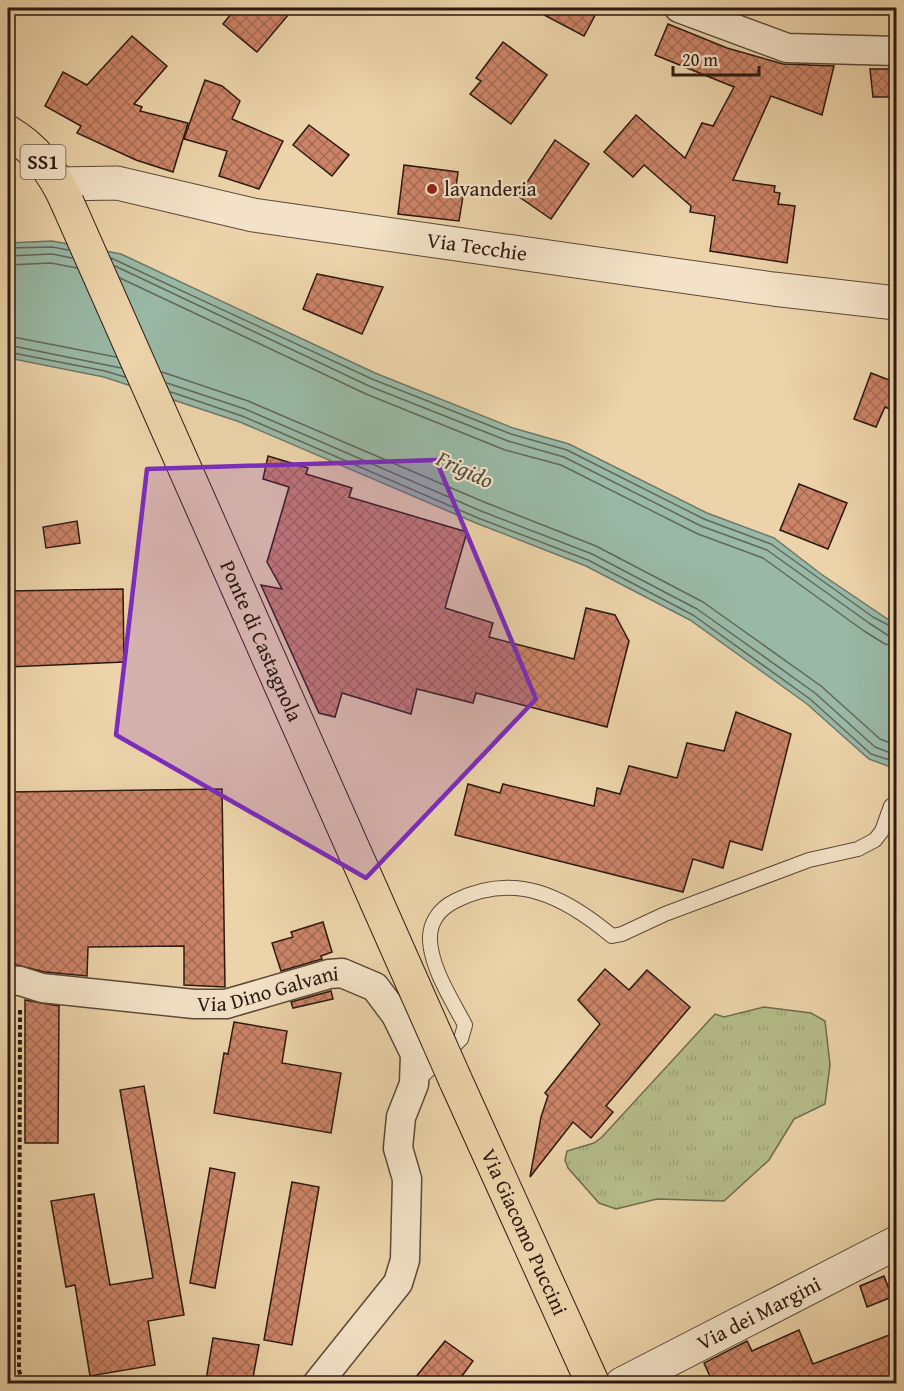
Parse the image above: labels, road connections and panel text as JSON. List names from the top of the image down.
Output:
{
  "streets": {
    "main road": ["SS1", "Ponte di Castagnola", "Via Giacomo Puccini"],
    "street": ["Via Tecchie", "Via Dino Galvani", "Via dei Margini"]
  },
  "crossings": [
    ["SS1", "Via Tecchie"],
    ["SS1", "Ponte di Castagnola"],
    ["Via Tecchie", "Ponte di Castagnola"],
    ["Ponte di Castagnola", "Via Giacomo Puccini"]
  ],
  "water": ["Frigido"],
  "places": ["lavanderia"],
  "scale_bar": "20 m"
}
